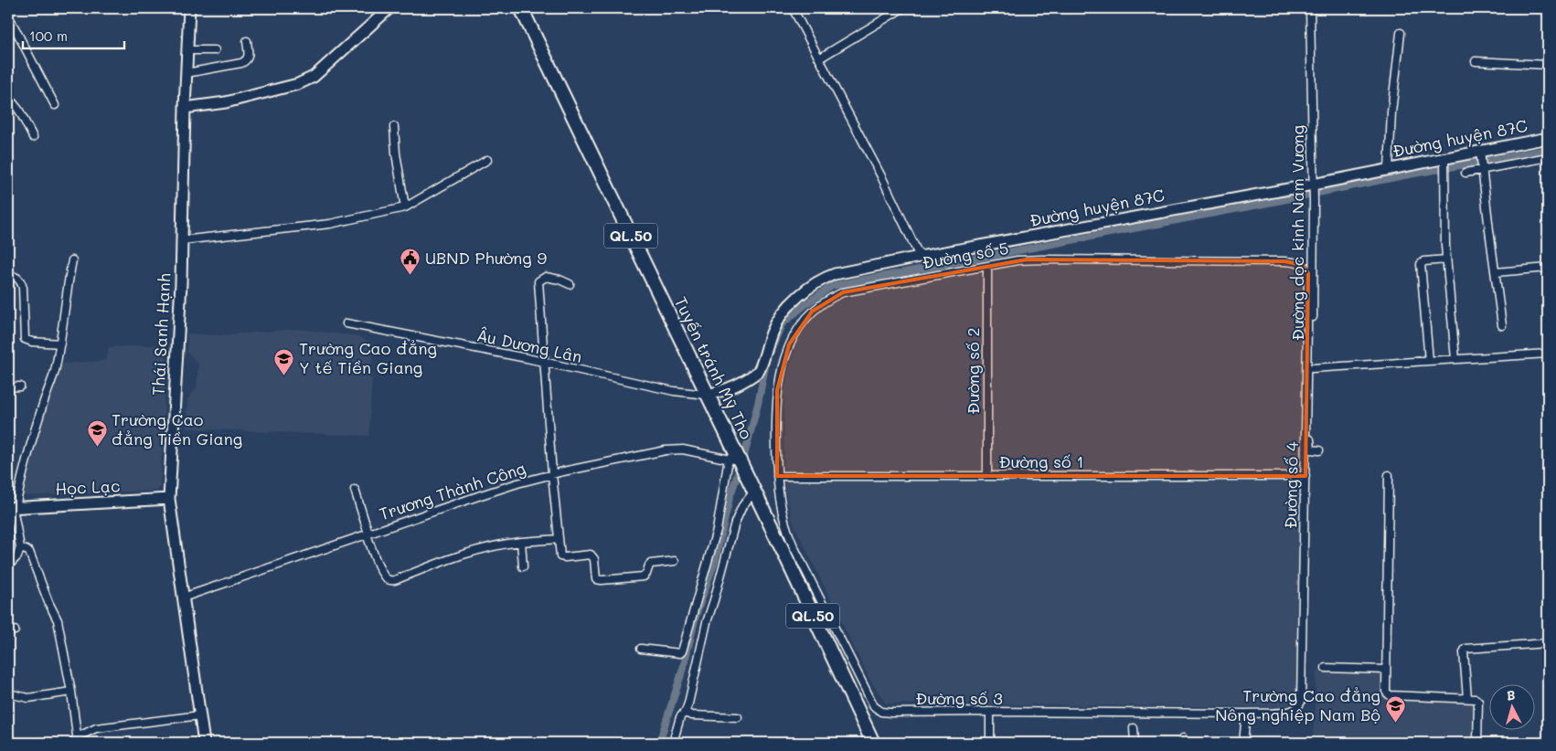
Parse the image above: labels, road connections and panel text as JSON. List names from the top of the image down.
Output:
{
  "streets": {
    "highway": ["QL.50", "Tuyến tránh Mỹ Tho"],
    "street": [
      "Đường huyện 87C",
      "Đường dọc kinh Nam Vương",
      "Đường số 5",
      "Thái Sanh Hạnh",
      "Âu Dương Lân",
      "Đường số 2",
      "Đường số 1",
      "Đường số 4",
      "Học Lạc",
      "Trương Thành Công",
      "Đường số 3"
    ]
  },
  "crossings": [
    ["Đường huyện 87C", "Đường dọc kinh Nam Vương"],
    ["Đường huyện 87C", "Âu Dương Lân"],
    ["Đường huyện 87C", "Tuyến tránh Mỹ Tho"],
    ["Đường số 5", "Đường số 2"],
    ["Đường số 5", "Đường số 1"],
    ["Đường số 5", "Đường số 4"],
    ["Đường số 5", "Đường số 3"],
    ["Thái Sanh Hạnh", "Học Lạc"],
    ["Thái Sanh Hạnh", "Trương Thành Công"],
    ["Âu Dương Lân", "Tuyến tránh Mỹ Tho"],
    ["Tuyến tránh Mỹ Tho", "Trương Thành Công"],
    ["Tuyến tránh Mỹ Tho", "Đường số 3"],
    ["Đường số 2", "Đường số 1"],
    ["Đường số 1", "Đường số 4"],
    ["Đường số 1", "Đường số 3"],
    ["Đường số 4", "Đường số 3"]
  ],
  "places": {
    "public building": ["UBND Phường 9"],
    "school or university": ["Trường Cao đẳng Y tế Tiền Giang", "Trường Cao đẳng Tiền Giang", "Trường Cao đẳng Nông nghiệp Nam Bộ"]
  },
  "scale_bar": "100 m",
  "north": "top"
}
